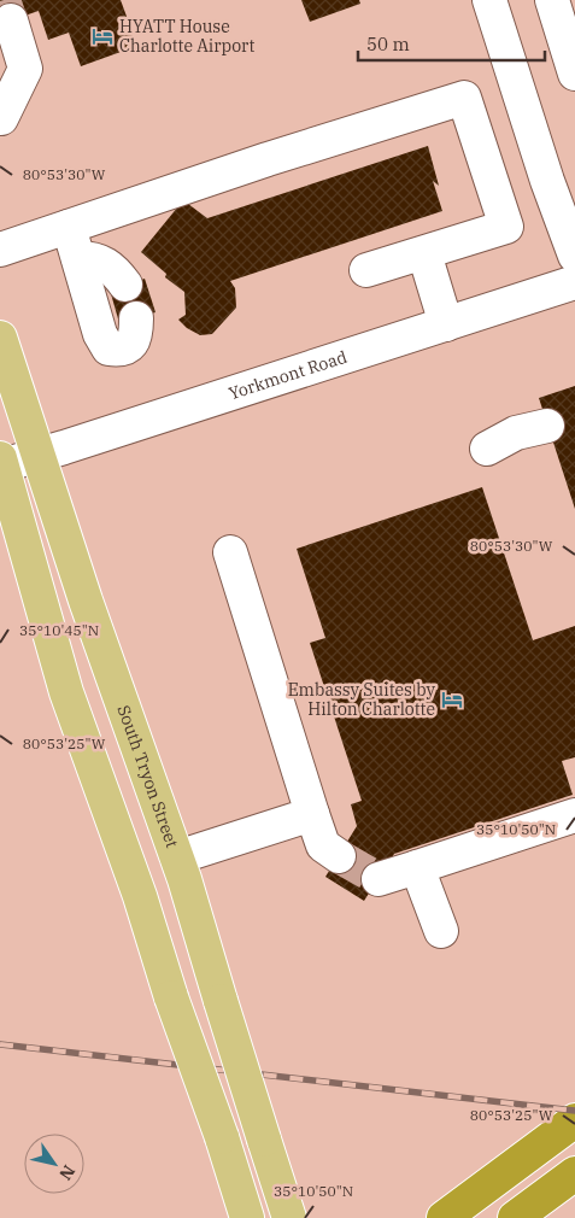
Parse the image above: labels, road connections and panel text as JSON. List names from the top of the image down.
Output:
{
  "streets": {
    "main road": ["South Tryon Street"],
    "street": ["Yorkmont Road"]
  },
  "crossings": [
    ["Yorkmont Road", "South Tryon Street"]
  ],
  "places": {
    "hotel": ["HYATT House Charlotte Airport", "Embassy Suites by Hilton Charlotte"]
  },
  "scale_bar": "50 m",
  "north": "bottom right",
  "coordinates": [
    "80°53'30\"W",
    "35°10'45\"N",
    "80°53'25\"W",
    "35°10'50\"N"
  ]
}
